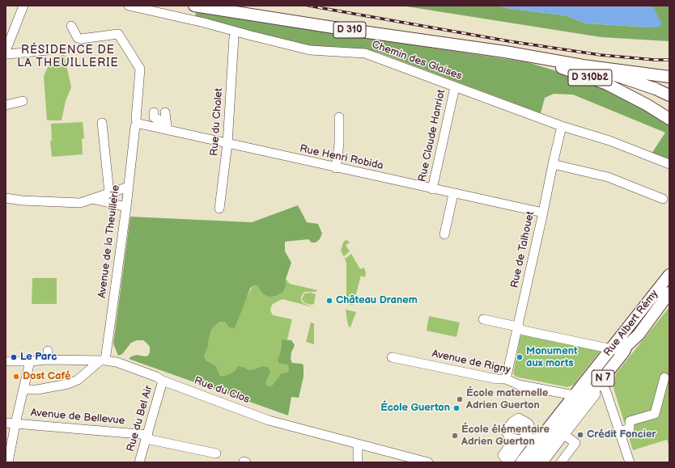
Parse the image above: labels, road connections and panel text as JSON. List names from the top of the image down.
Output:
{
  "streets": {
    "main road": [
      "D 310",
      "D 310b2",
      "Rue Albert Rémy",
      "N 7"
    ],
    "street": [
      "Chemin des Glaises",
      "Rue du Chalet",
      "Rue Claude Hanriot",
      "Rue Henri Robida",
      "Avenue de la Theuillerie",
      "Rue de Talhouet",
      "Avenue de Rigny",
      "Rue du Clos",
      "Avenue de Bellevue",
      "Rue du Bel Air"
    ]
  },
  "crossings": [
    ["D 310", "D 310b2"],
    ["Chemin des Glaises", "Rue Claude Hanriot"],
    ["Chemin des Glaises", "Rue de Talhouet"],
    ["Rue du Chalet", "Rue Henri Robida"],
    ["Rue Claude Hanriot", "Rue Henri Robida"],
    ["Rue Henri Robida", "Avenue de la Theuillerie"],
    ["Rue Henri Robida", "Rue de Talhouet"],
    ["Avenue de la Theuillerie", "Rue du Clos"],
    ["Rue de Talhouet", "Avenue de Rigny"],
    ["Rue Albert Rémy", "Avenue de Rigny"],
    ["Rue du Clos", "Rue du Bel Air"],
    ["Avenue de Bellevue", "Rue du Bel Air"]
  ],
  "districts": ["RÉSIDENCE DE LA THEUILLERIE"],
  "places": [
    "Château Dranem",
    "Le Parc",
    "Monument aux morts",
    "Dost Café",
    "École maternelle Adrien Guerton",
    "École Guerton",
    "Crédit Foncier",
    "École élémentaire Adrien Guerton"
  ]
}
